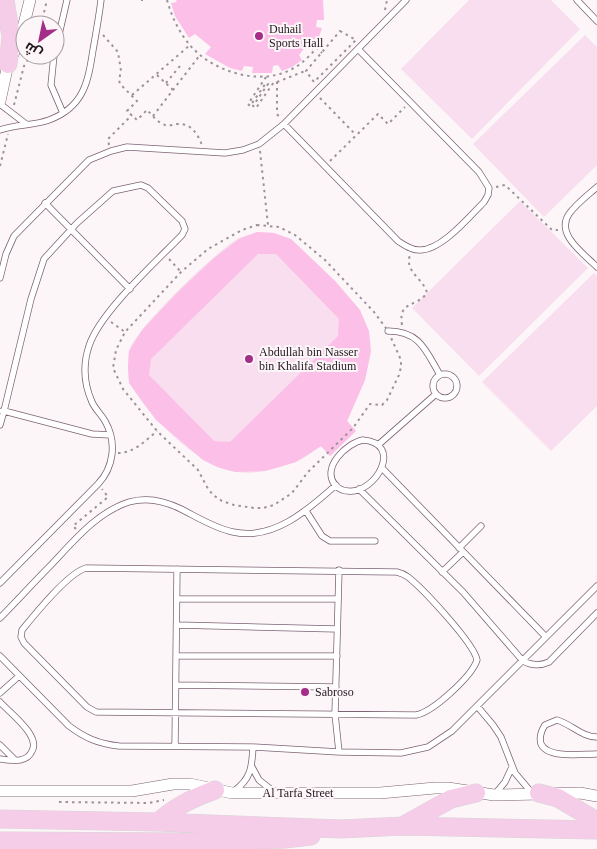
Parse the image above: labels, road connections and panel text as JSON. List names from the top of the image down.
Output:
{
  "streets": {
    "street": ["Al Tarfa Street"]
  },
  "places": ["Duhail Sports Hall", "Abdullah bin Nasser bin Khalifa Stadium", "Sabroso"],
  "north": "bottom left"
}
